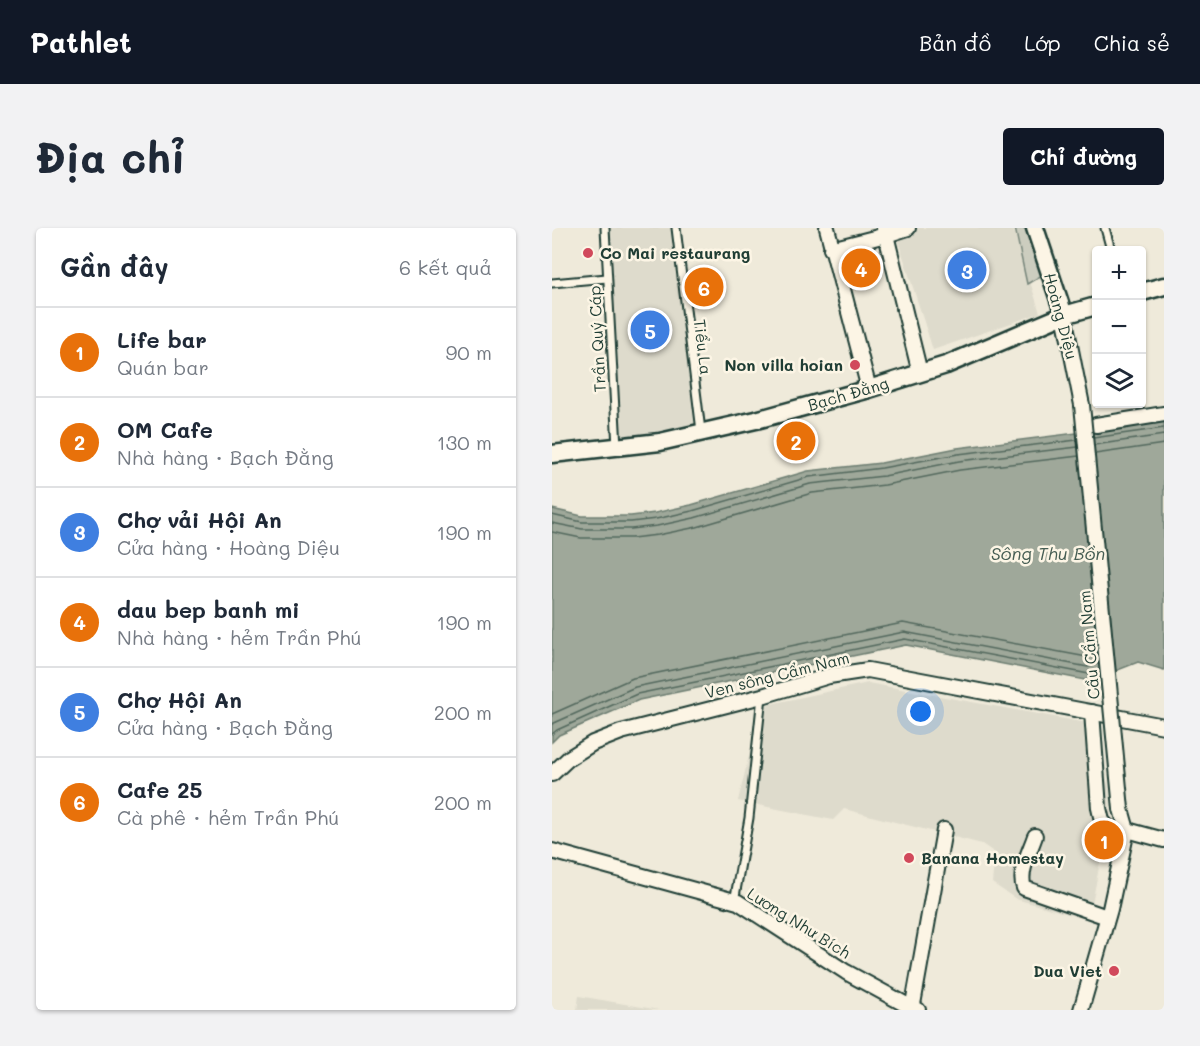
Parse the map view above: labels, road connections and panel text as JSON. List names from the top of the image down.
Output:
{
  "streets": {
    "street": [
      "Hoàng Diệu",
      "Bạch Đằng",
      "Cầu Cẩm Nam",
      "Ven sông Cẩm Nam",
      "Lương Như Bích"
    ],
    "lane": ["Trần Quý Cáp", "Tiểu La"]
  },
  "crossings": [
    ["Hoàng Diệu", "Bạch Đằng"],
    ["Hoàng Diệu", "Cầu Cẩm Nam"],
    ["Trần Quý Cáp", "Bạch Đằng"],
    ["Tiểu La", "Bạch Đằng"]
  ],
  "water": ["Sông Thu Bồn"],
  "places": [
    "Co Mai restaurang",
    "Non villa hoian",
    "Banana Homestay",
    "Dua Viet"
  ],
  "page": {
    "header": "Pathlet",
    "nav": ["Bản đồ", "Lớp", "Chia sẻ"],
    "buttons": "Chỉ đường",
    "title": "Địa chỉ",
    "heading": ["Gần đây", "6 kết quả"],
    "map_buttons": ["+", "−"],
    "pins": [
      "4",
      "3",
      "6",
      "5",
      "2",
      "1"
    ],
    "list": [
      {
        "mark": "1",
        "name": "Life bar",
        "note": "Quán bar",
        "value": "90 m"
      },
      {
        "mark": "2",
        "name": "OM Cafe",
        "note": "Nhà hàng · Bạch Đằng",
        "value": "130 m"
      },
      {
        "mark": "3",
        "name": "Chợ vải Hội An",
        "note": "Cửa hàng · Hoàng Diệu",
        "value": "190 m"
      },
      {
        "mark": "4",
        "name": "dau bep banh mi",
        "note": "Nhà hàng · hẻm Trần Phú",
        "value": "190 m"
      },
      {
        "mark": "5",
        "name": "Chợ Hội An",
        "note": "Cửa hàng · Bạch Đằng",
        "value": "200 m"
      },
      {
        "mark": "6",
        "name": "Cafe 25",
        "note": "Cà phê · hẻm Trần Phú",
        "value": "200 m"
      }
    ]
  }
}
